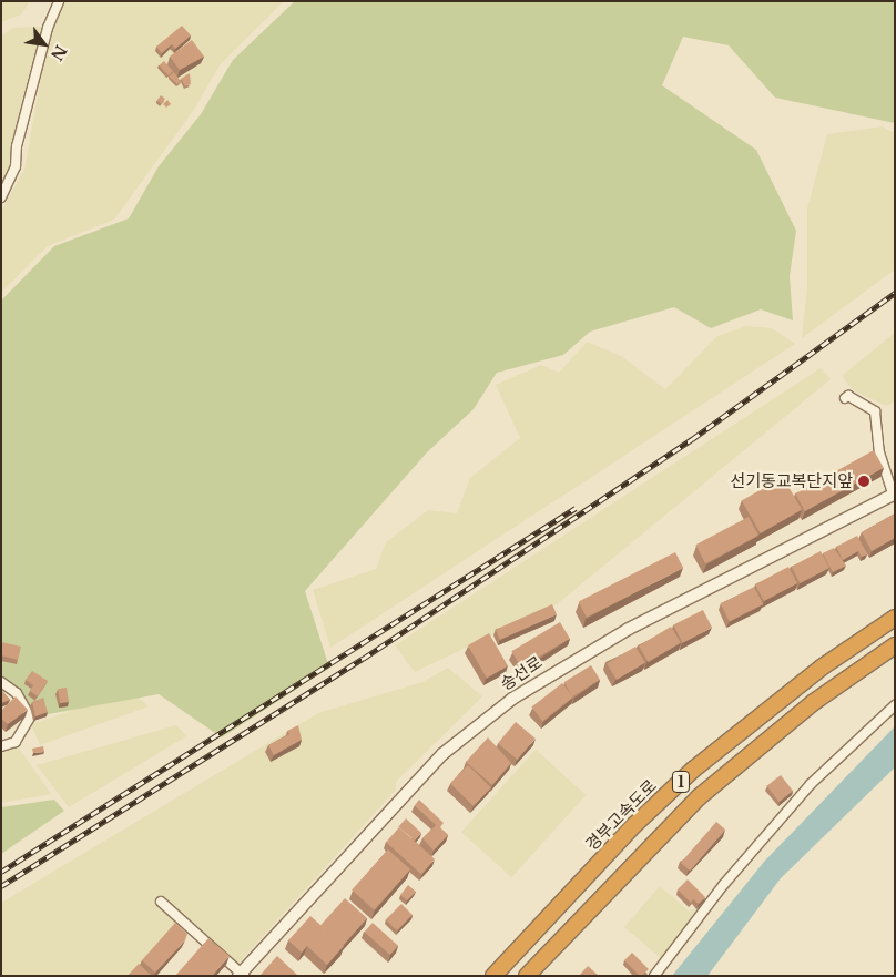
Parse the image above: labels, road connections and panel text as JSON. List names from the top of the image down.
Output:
{
  "streets": {
    "highway": ["1", "경부고속도로"],
    "main road": ["송선로"]
  },
  "places": ["선기동교복단지앞"],
  "north": "bottom right"
}
